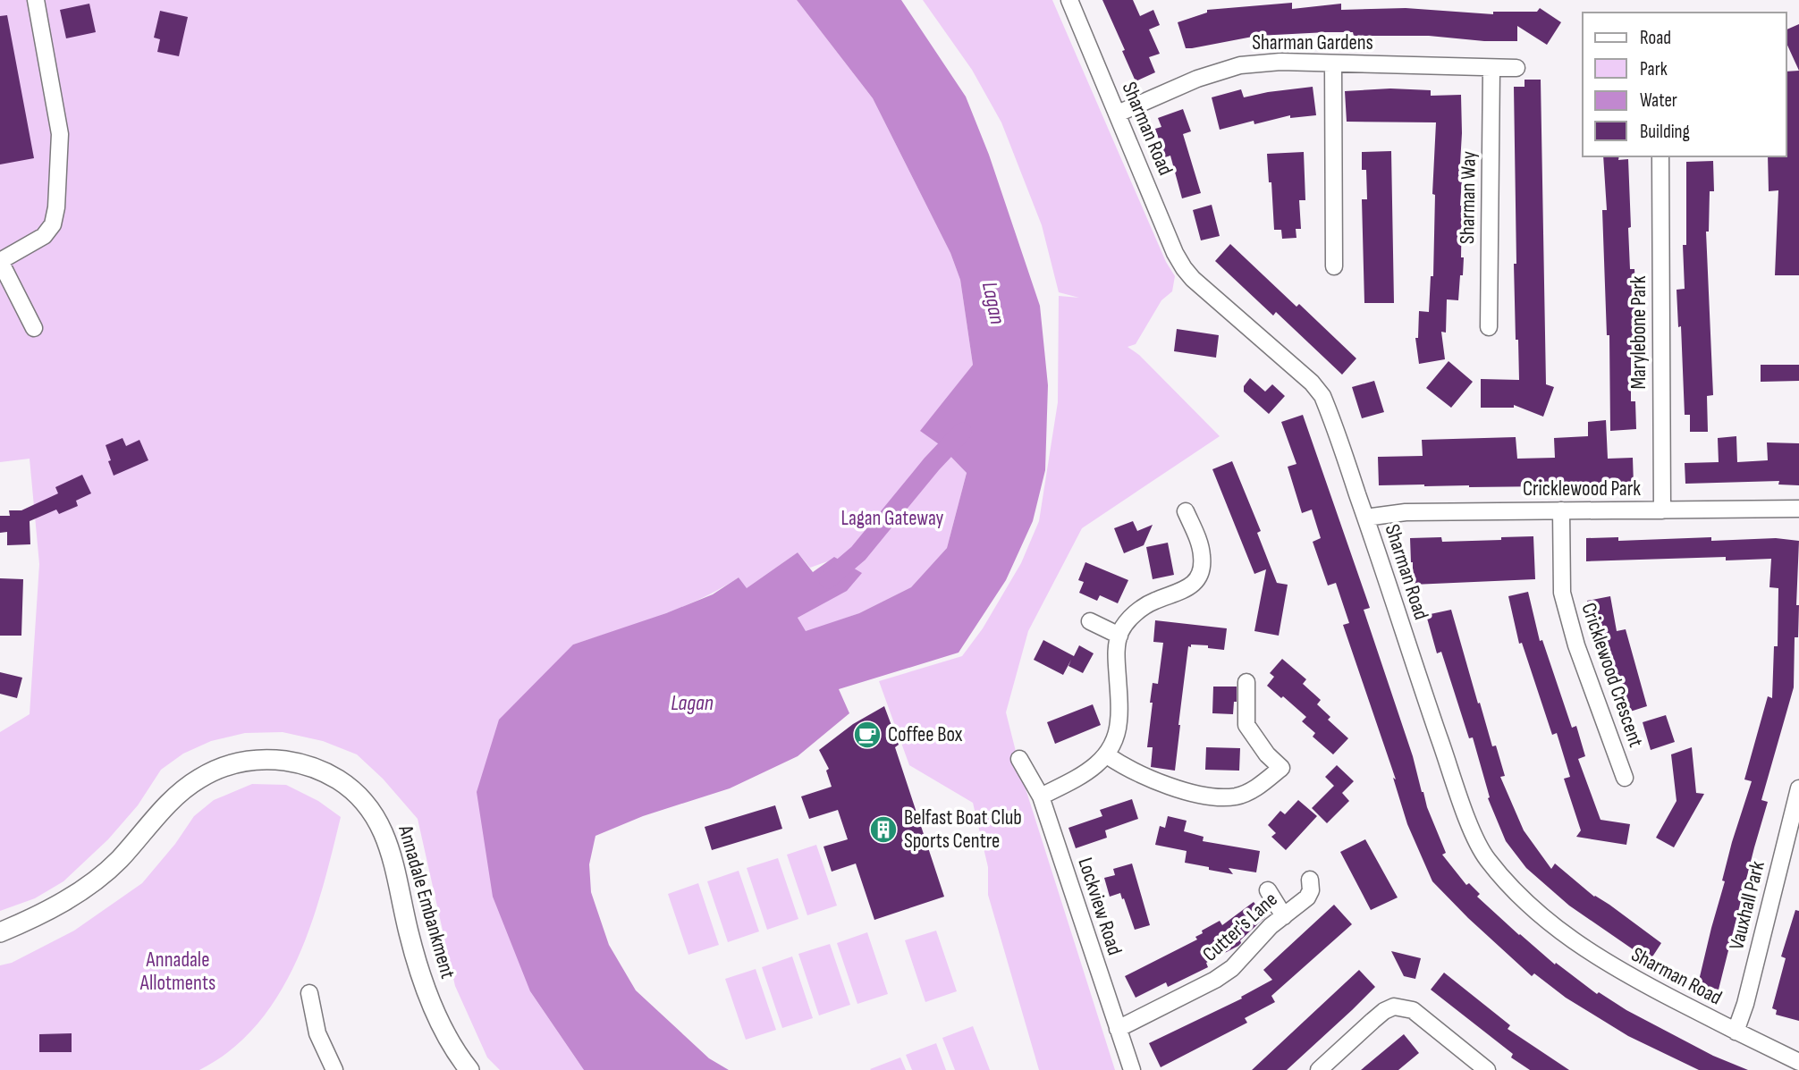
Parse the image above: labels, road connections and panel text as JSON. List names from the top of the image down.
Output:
{
  "streets": {
    "street": [
      "Sharman Gardens",
      "Sharman Road",
      "Sharman Way",
      "Marylebone Park",
      "Cricklewood Park",
      "Cricklewood Crescent",
      "Annadale Embankment",
      "Vauxhall Park",
      "Lockview Road",
      "Cutter's Lane"
    ]
  },
  "crossings": [
    ["Sharman Gardens", "Sharman Road"],
    ["Sharman Gardens", "Sharman Way"],
    ["Sharman Road", "Cricklewood Park"],
    ["Sharman Road", "Vauxhall Park"],
    ["Marylebone Park", "Cricklewood Park"],
    ["Cricklewood Park", "Cricklewood Crescent"],
    ["Lockview Road", "Cutter's Lane"]
  ],
  "water": ["Lagan"],
  "parks": ["Lagan Gateway", "Annadale Allotments"],
  "places": {
    "cafe": ["Coffee Box"],
    "building": ["Belfast Boat Club Sports Centre"]
  },
  "legend": [
    "Road",
    "Park",
    "Water",
    "Building"
  ]
}
